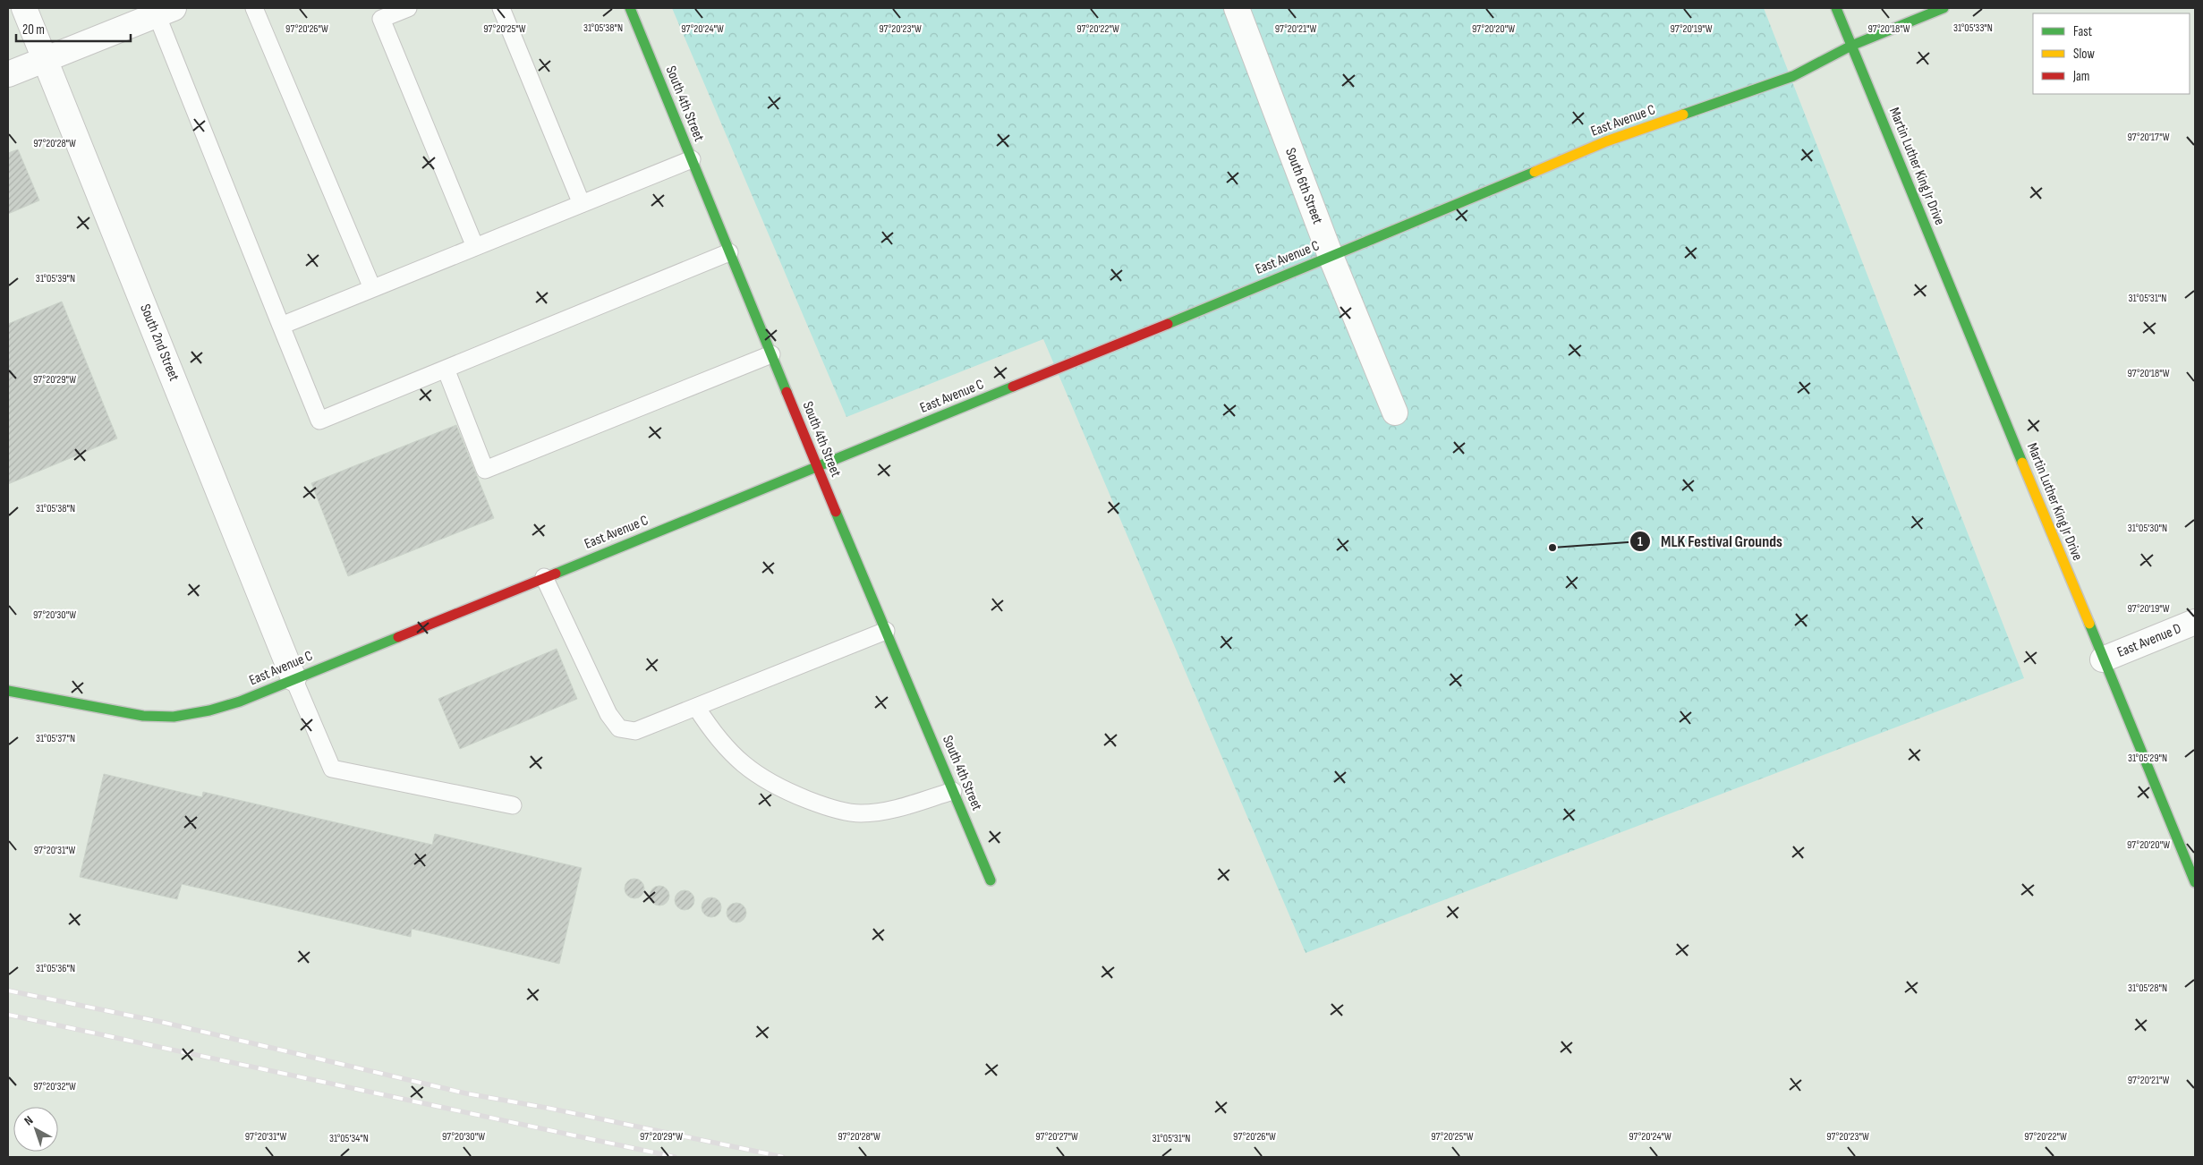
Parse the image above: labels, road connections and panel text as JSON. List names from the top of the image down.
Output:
{
  "streets": {
    "street": [
      "South 4th Street",
      "East Avenue C",
      "Martin Luther King Jr Drive",
      "South 6th Street",
      "South 2nd Street",
      "East Avenue D"
    ]
  },
  "crossings": [
    ["South 4th Street", "East Avenue C"],
    ["East Avenue C", "Martin Luther King Jr Drive"],
    ["East Avenue C", "South 6th Street"],
    ["East Avenue C", "South 2nd Street"],
    ["Martin Luther King Jr Drive", "East Avenue D"]
  ],
  "places": ["MLK Festival Grounds"],
  "legend": ["Fast", "Slow", "Jam"],
  "scale_bar": "20 m",
  "north": "top left",
  "coordinates": [
    "31°05'38\"N",
    "31°05'33\"N",
    "97°20'26\"W",
    "97°20'25\"W",
    "97°20'24\"W",
    "97°20'23\"W",
    "97°20'22\"W",
    "97°20'20\"W",
    "97°20'19\"W",
    "97°20'18\"W",
    "97°20'21\"W",
    "97°20'17\"W",
    "97°20'28\"W",
    "31°05'39\"N",
    "31°05'31\"N",
    "97°20'29\"W",
    "31°05'30\"N",
    "97°20'30\"W",
    "31°05'37\"N",
    "31°05'29\"N",
    "97°20'31\"W",
    "31°05'36\"N",
    "31°05'28\"N",
    "97°20'32\"W",
    "97°20'27\"W",
    "31°05'34\"N"
  ]
}
